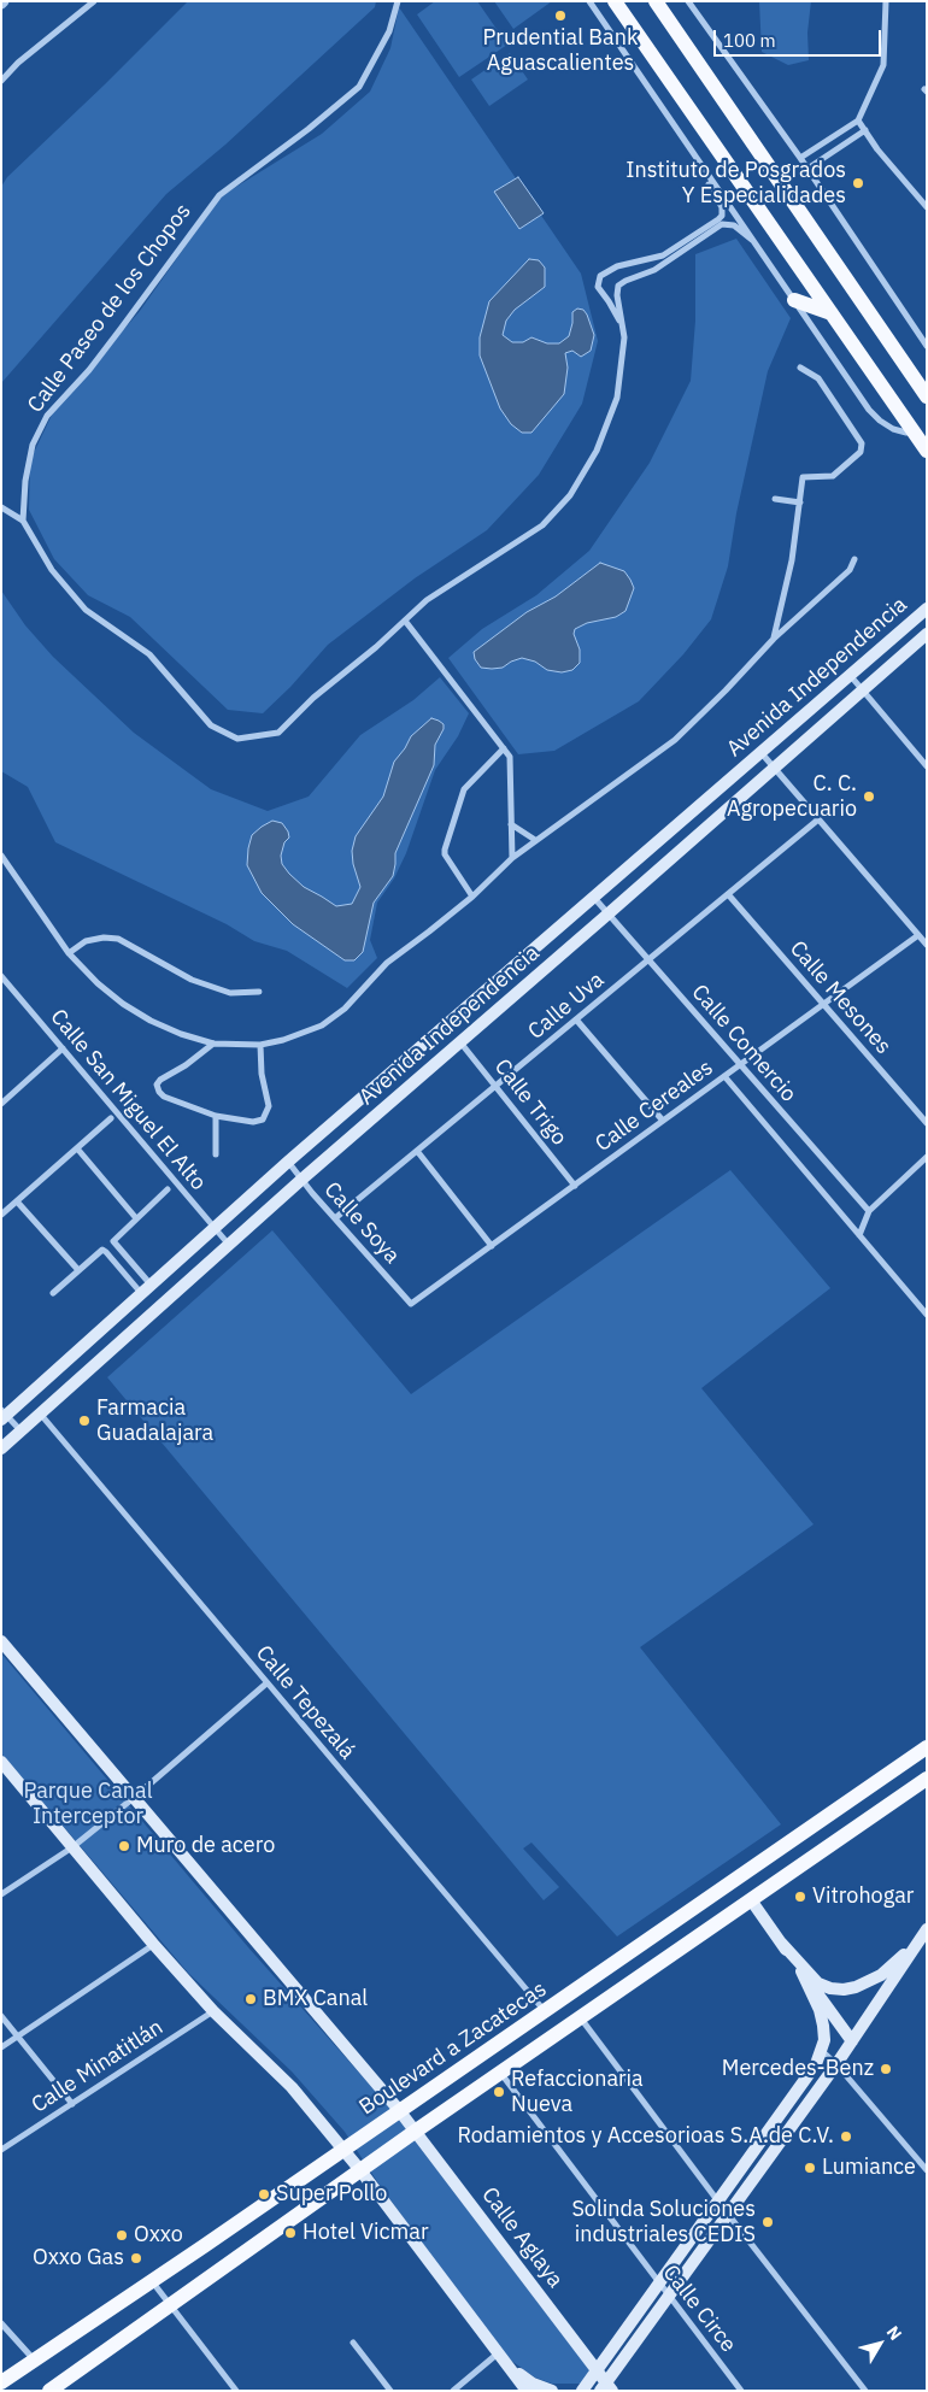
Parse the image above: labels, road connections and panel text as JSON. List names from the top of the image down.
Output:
{
  "streets": {
    "main road": ["Avenida Independencia", "Boulevard a Zacatecas", "Calle Aglaya"],
    "street": [
      "Calle Paseo de los Chopos",
      "Calle Mesones",
      "Calle Uva",
      "Calle Comercio",
      "Calle San Miguel El Alto",
      "Calle Trigo",
      "Calle Cereales",
      "Calle Soya",
      "Calle Tepezalá",
      "Calle Minatitlán",
      "Calle Circe"
    ]
  },
  "crossings": [
    ["Avenida Independencia", "Calle Comercio"],
    ["Avenida Independencia", "Calle San Miguel El Alto"],
    ["Avenida Independencia", "Calle Trigo"],
    ["Avenida Independencia", "Calle Soya"],
    ["Avenida Independencia", "Calle Tepezalá"],
    ["Calle Mesones", "Calle Uva"],
    ["Calle Mesones", "Calle Cereales"],
    ["Calle Uva", "Calle Comercio"],
    ["Calle Uva", "Calle Trigo"],
    ["Calle Uva", "Calle Soya"],
    ["Calle Comercio", "Calle Cereales"],
    ["Calle Trigo", "Calle Cereales"],
    ["Calle Cereales", "Calle Soya"],
    ["Calle Tepezalá", "Boulevard a Zacatecas"],
    ["Boulevard a Zacatecas", "Calle Aglaya"]
  ],
  "parks": ["Parque Canal Interceptor"],
  "places": [
    "Prudential Bank Aguascalientes",
    "Instituto de Posgrados Y Especialidades",
    "C. C. Agropecuario",
    "Farmacia Guadalajara",
    "Muro de acero",
    "Vitrohogar",
    "BMX Canal",
    "Mercedes-Benz",
    "Refaccionaria Nueva",
    "Rodamientos y Accesorioas S.A.de C.V.",
    "Lumiance",
    "Super Pollo",
    "Solinda Soluciones industriales CEDIS",
    "Hotel Vicmar",
    "Oxxo",
    "Oxxo Gas"
  ],
  "scale_bar": "100 m",
  "north": "top right"
}
